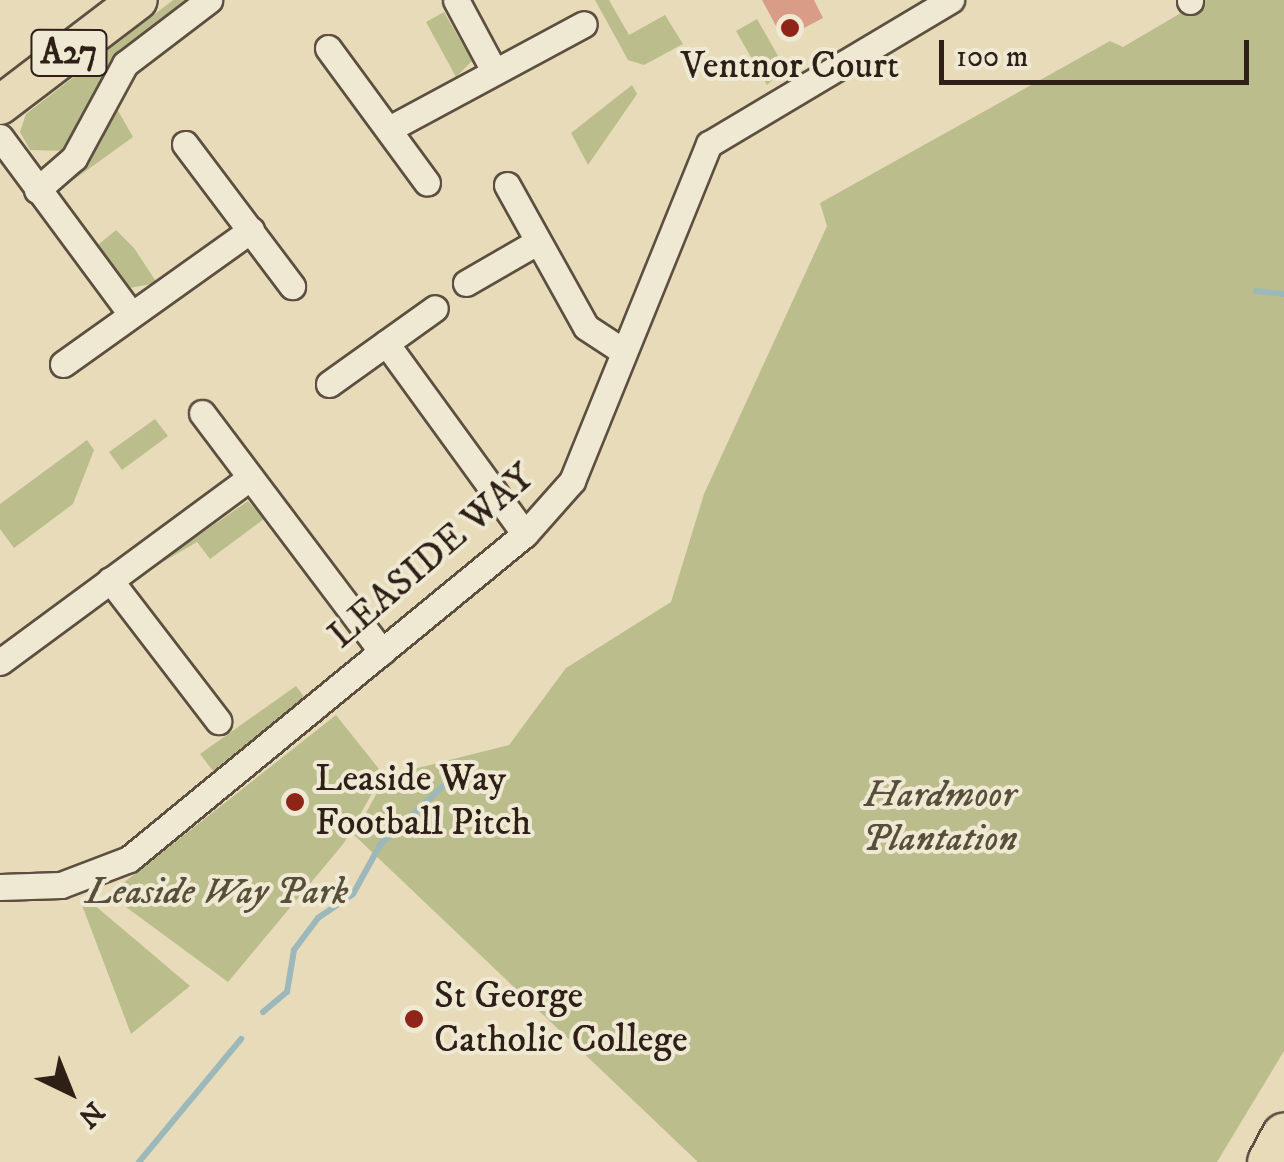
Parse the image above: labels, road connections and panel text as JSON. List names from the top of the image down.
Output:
{
  "streets": {
    "main road": ["A27"],
    "street": ["LEASIDE WAY"]
  },
  "parks": ["Hardmoor Plantation", "Leaside Way Park"],
  "places": ["Ventnor Court", "Leaside Way Football Pitch", "St George Catholic College"],
  "scale_bar": "100 m",
  "north": "bottom right"
}
